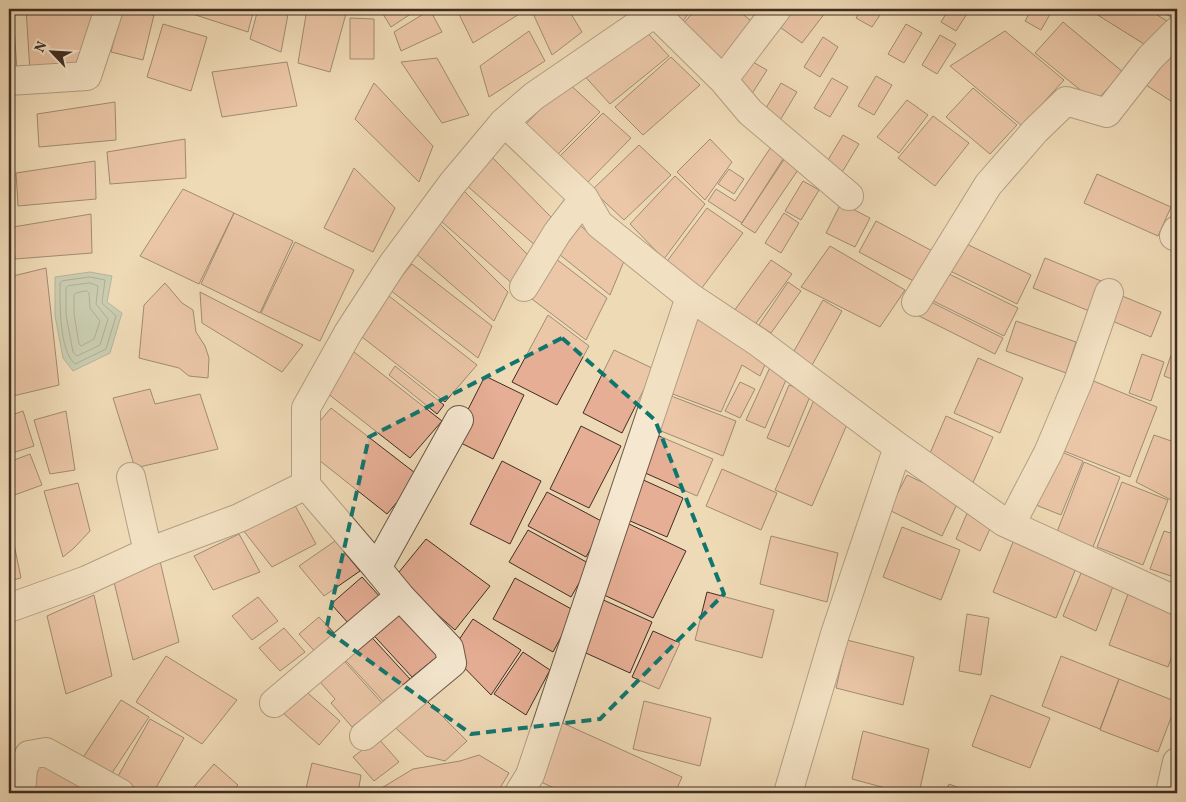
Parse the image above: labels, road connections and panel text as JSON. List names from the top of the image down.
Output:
{
  "north": "top left"
}
